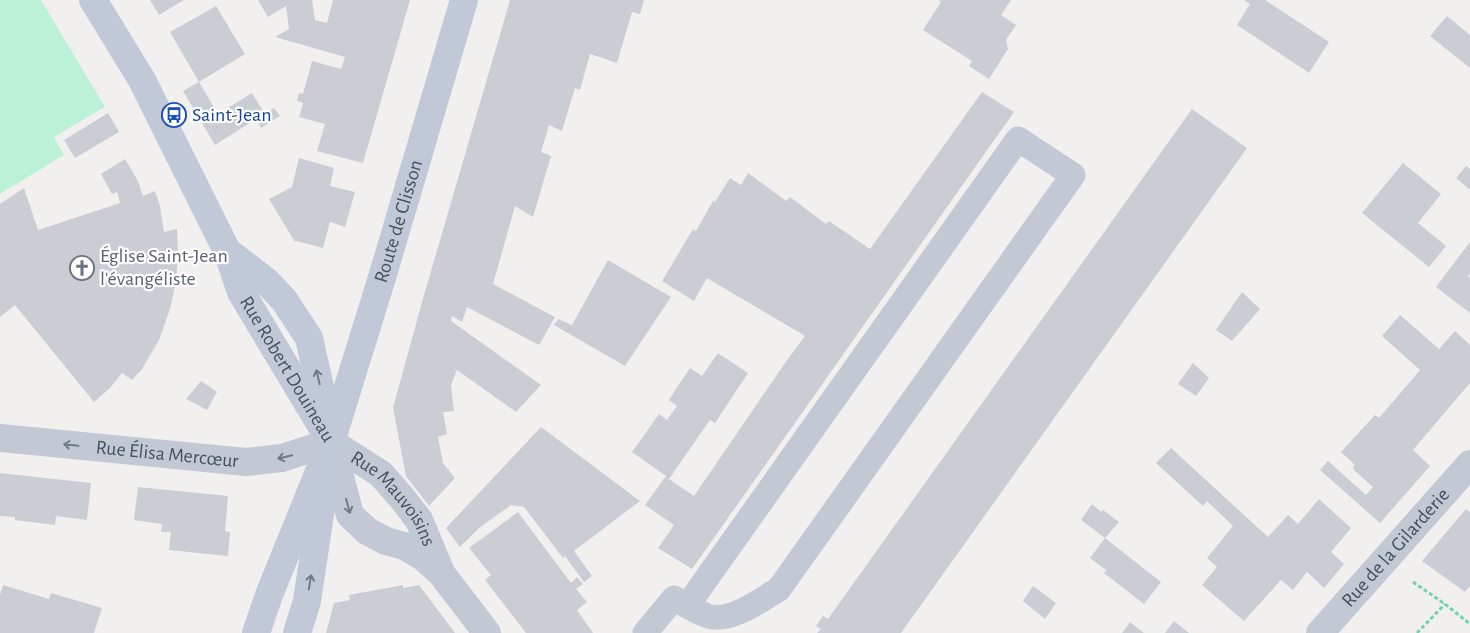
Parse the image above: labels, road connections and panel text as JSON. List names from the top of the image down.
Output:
{
  "streets": {
    "main road": ["Route de Clisson", "Rue Robert Douineau"],
    "street": ["Rue Élisa Mercœur", "Rue Mauvoisins", "Rue de la Gilarderie"]
  },
  "crossings": [
    ["Route de Clisson", "Rue Robert Douineau"],
    ["Route de Clisson", "Rue Élisa Mercœur"],
    ["Route de Clisson", "Rue Mauvoisins"],
    ["Rue Robert Douineau", "Rue Élisa Mercœur"],
    ["Rue Robert Douineau", "Rue Mauvoisins"],
    ["Rue Élisa Mercœur", "Rue Mauvoisins"]
  ],
  "one_way": ["Rue Élisa Mercœur"],
  "places": {
    "bus stop": ["Saint-Jean"],
    "church": ["Église Saint-Jean l'évangéliste"]
  }
}
